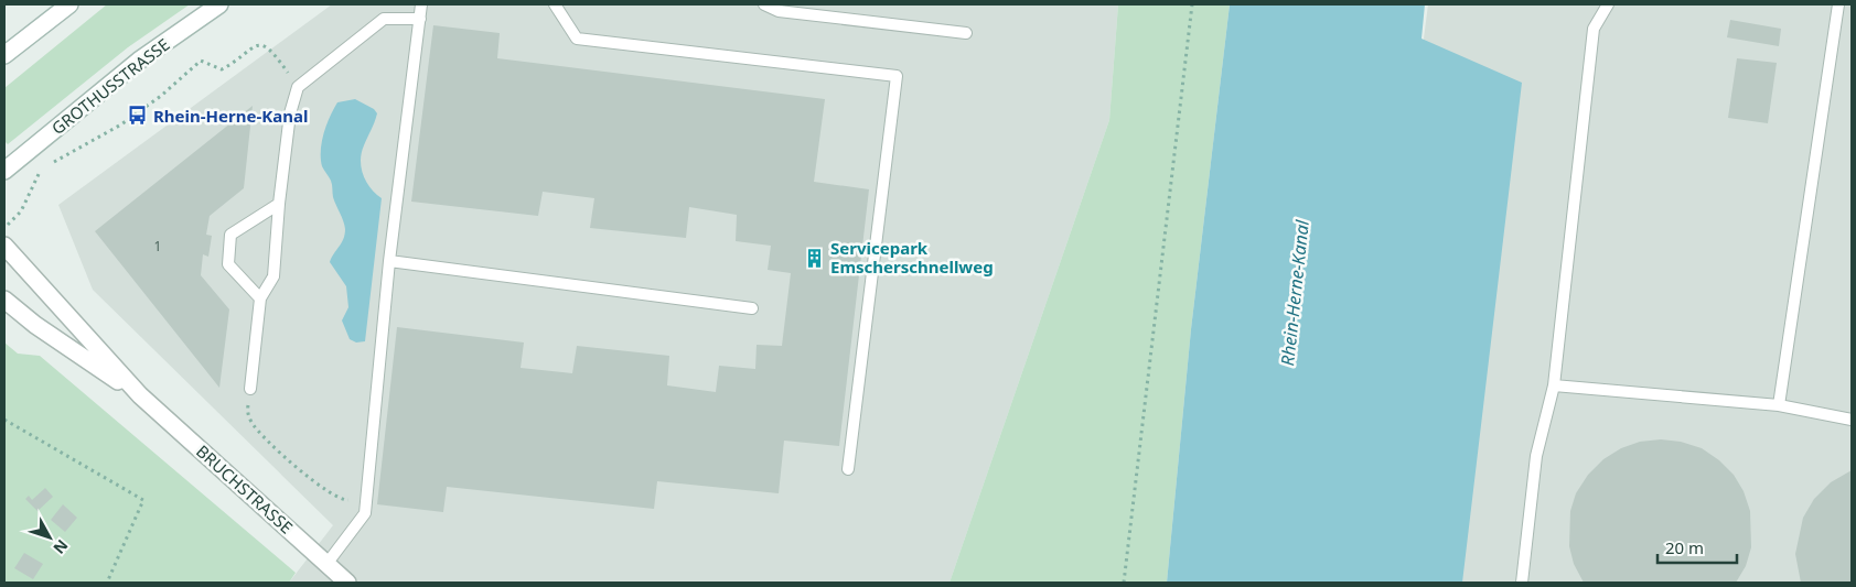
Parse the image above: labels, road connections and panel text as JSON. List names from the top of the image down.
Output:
{
  "streets": {
    "street": ["GROTHUSSTRASSE", "BRUCHSTRASSE"]
  },
  "water": ["Rhein-Herne-Kanal"],
  "places": {
    "bus stop": ["Rhein-Herne-Kanal"],
    "building": ["Servicepark Emscherschnellweg"]
  },
  "house_numbers": ["1"],
  "scale_bar": "20 m",
  "north": "bottom right"
}
